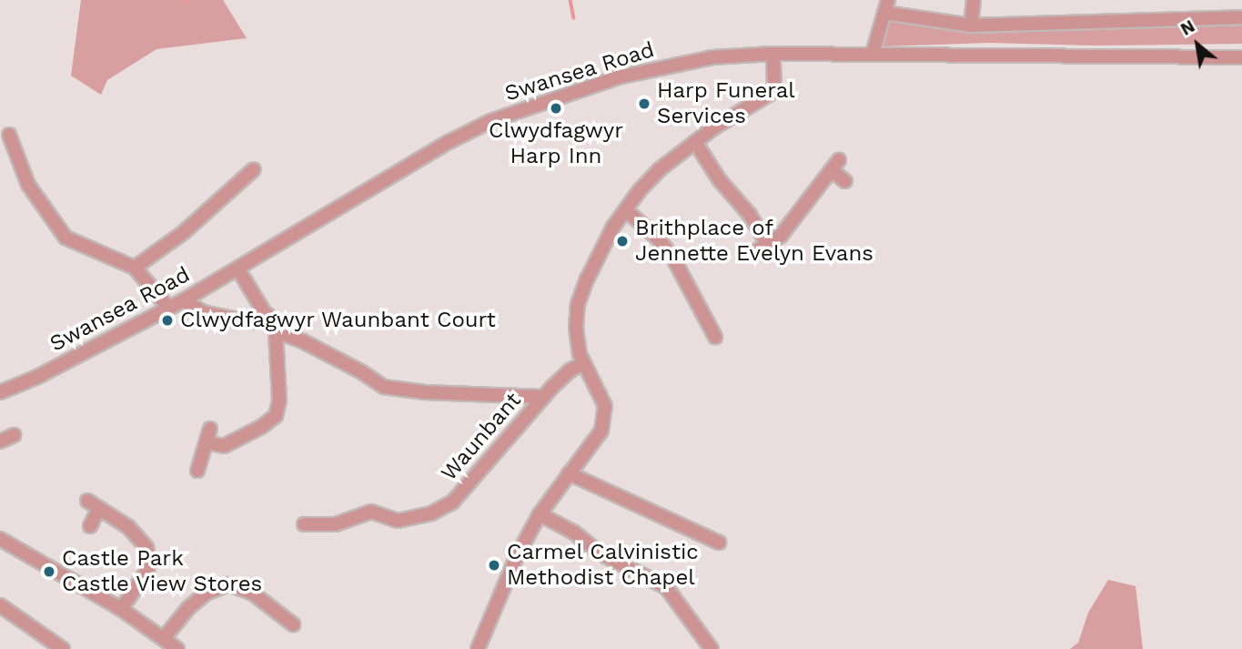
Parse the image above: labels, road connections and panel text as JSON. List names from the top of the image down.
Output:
{
  "streets": {
    "street": ["Swansea Road", "Waunbant"]
  },
  "places": [
    "Harp Funeral Services",
    "Clwydfagwyr Harp Inn",
    "Brithplace of Jennette Evelyn Evans",
    "Clwydfagwyr Waunbant Court",
    "Carmel Calvinistic Methodist Chapel",
    "Castle Park Castle View Stores"
  ],
  "north": "top left"
}
